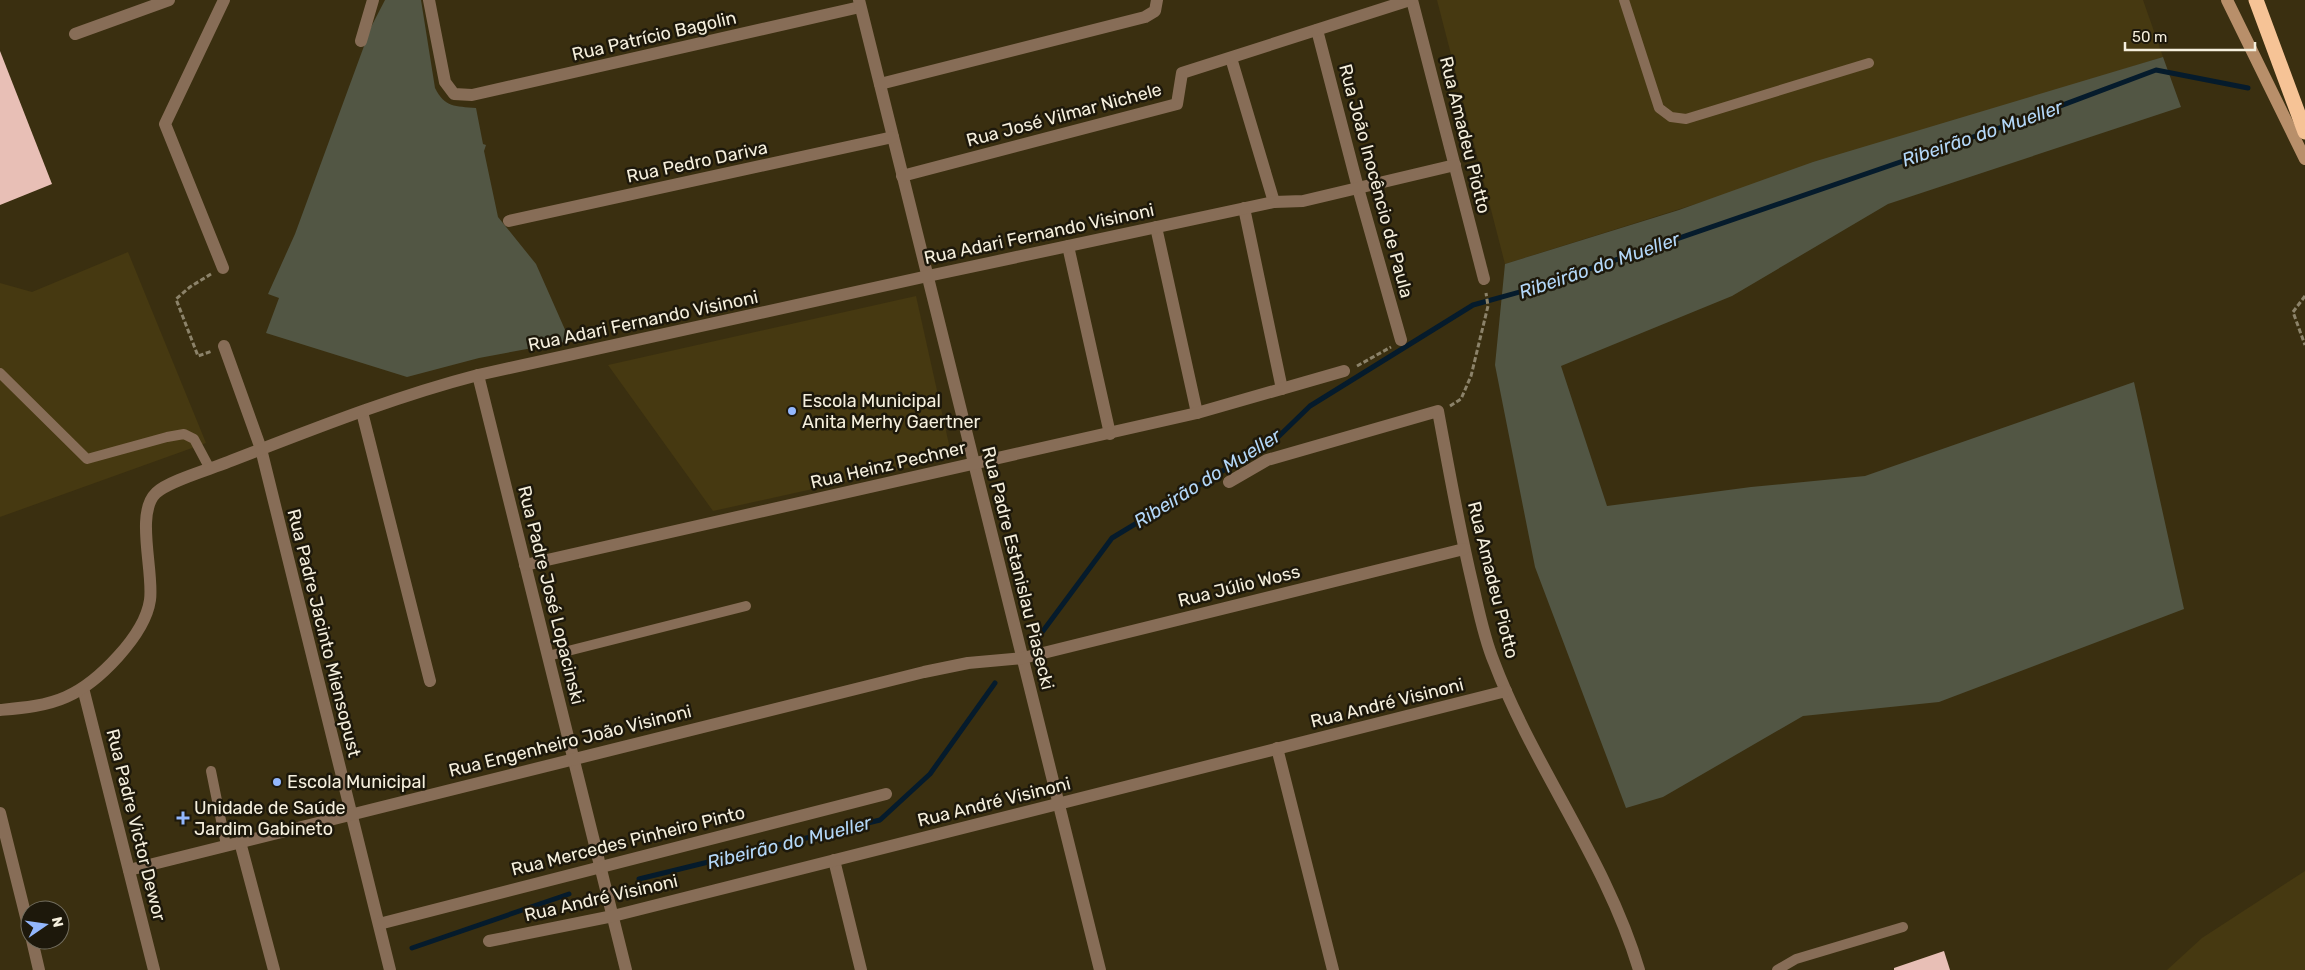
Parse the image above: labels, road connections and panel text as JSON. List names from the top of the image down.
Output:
{
  "streets": {
    "street": [
      "Rua Patrício Bagolin",
      "Rua José Vilmar Nichele",
      "Rua Amadeu Piotto",
      "Rua Pedro Dariva",
      "Rua João Inocêncio de Paula",
      "Rua Adari Fernando Visinoni",
      "Rua Heinz Pechner",
      "Rua Padre Estanislau Piasecki",
      "Rua Júlio Woss",
      "Rua Padre José Lopacinski",
      "Rua Padre Jacinto Miensopust",
      "Rua André Visinoni",
      "Rua Engenheiro João Visinoni",
      "Rua Padre Victor Dewor",
      "Rua Mercedes Pinheiro Pinto"
    ]
  },
  "crossings": [
    ["Rua Patrício Bagolin", "Rua Padre Estanislau Piasecki"],
    ["Rua José Vilmar Nichele", "Rua Amadeu Piotto"],
    ["Rua José Vilmar Nichele", "Rua João Inocêncio de Paula"],
    ["Rua José Vilmar Nichele", "Rua Padre Estanislau Piasecki"],
    ["Rua Amadeu Piotto", "Rua Adari Fernando Visinoni"],
    ["Rua Amadeu Piotto", "Rua Júlio Woss"],
    ["Rua Amadeu Piotto", "Rua André Visinoni"],
    ["Rua Pedro Dariva", "Rua Padre Estanislau Piasecki"],
    ["Rua João Inocêncio de Paula", "Rua Adari Fernando Visinoni"],
    ["Rua Adari Fernando Visinoni", "Rua Padre Estanislau Piasecki"],
    ["Rua Adari Fernando Visinoni", "Rua Padre José Lopacinski"],
    ["Rua Adari Fernando Visinoni", "Rua Padre Jacinto Miensopust"],
    ["Rua Adari Fernando Visinoni", "Rua Padre Victor Dewor"],
    ["Rua Heinz Pechner", "Rua Padre Estanislau Piasecki"],
    ["Rua Heinz Pechner", "Rua Padre José Lopacinski"],
    ["Rua Padre Estanislau Piasecki", "Rua Júlio Woss"],
    ["Rua Padre Estanislau Piasecki", "Rua André Visinoni"],
    ["Rua Padre Estanislau Piasecki", "Rua Engenheiro João Visinoni"],
    ["Rua Júlio Woss", "Rua Engenheiro João Visinoni"],
    ["Rua Padre José Lopacinski", "Rua André Visinoni"],
    ["Rua Padre José Lopacinski", "Rua Engenheiro João Visinoni"],
    ["Rua Padre José Lopacinski", "Rua Mercedes Pinheiro Pinto"],
    ["Rua Padre Jacinto Miensopust", "Rua Engenheiro João Visinoni"],
    ["Rua Padre Jacinto Miensopust", "Rua Mercedes Pinheiro Pinto"],
    ["Rua Engenheiro João Visinoni", "Rua Padre Victor Dewor"]
  ],
  "water": ["Ribeirão do Mueller"],
  "places": {
    "other": ["Escola Municipal Anita Merhy Gaertner", "Escola Municipal"],
    "health": ["Unidade de Saúde Jardim Gabineto"]
  },
  "scale_bar": "50 m",
  "north": "right"
}
